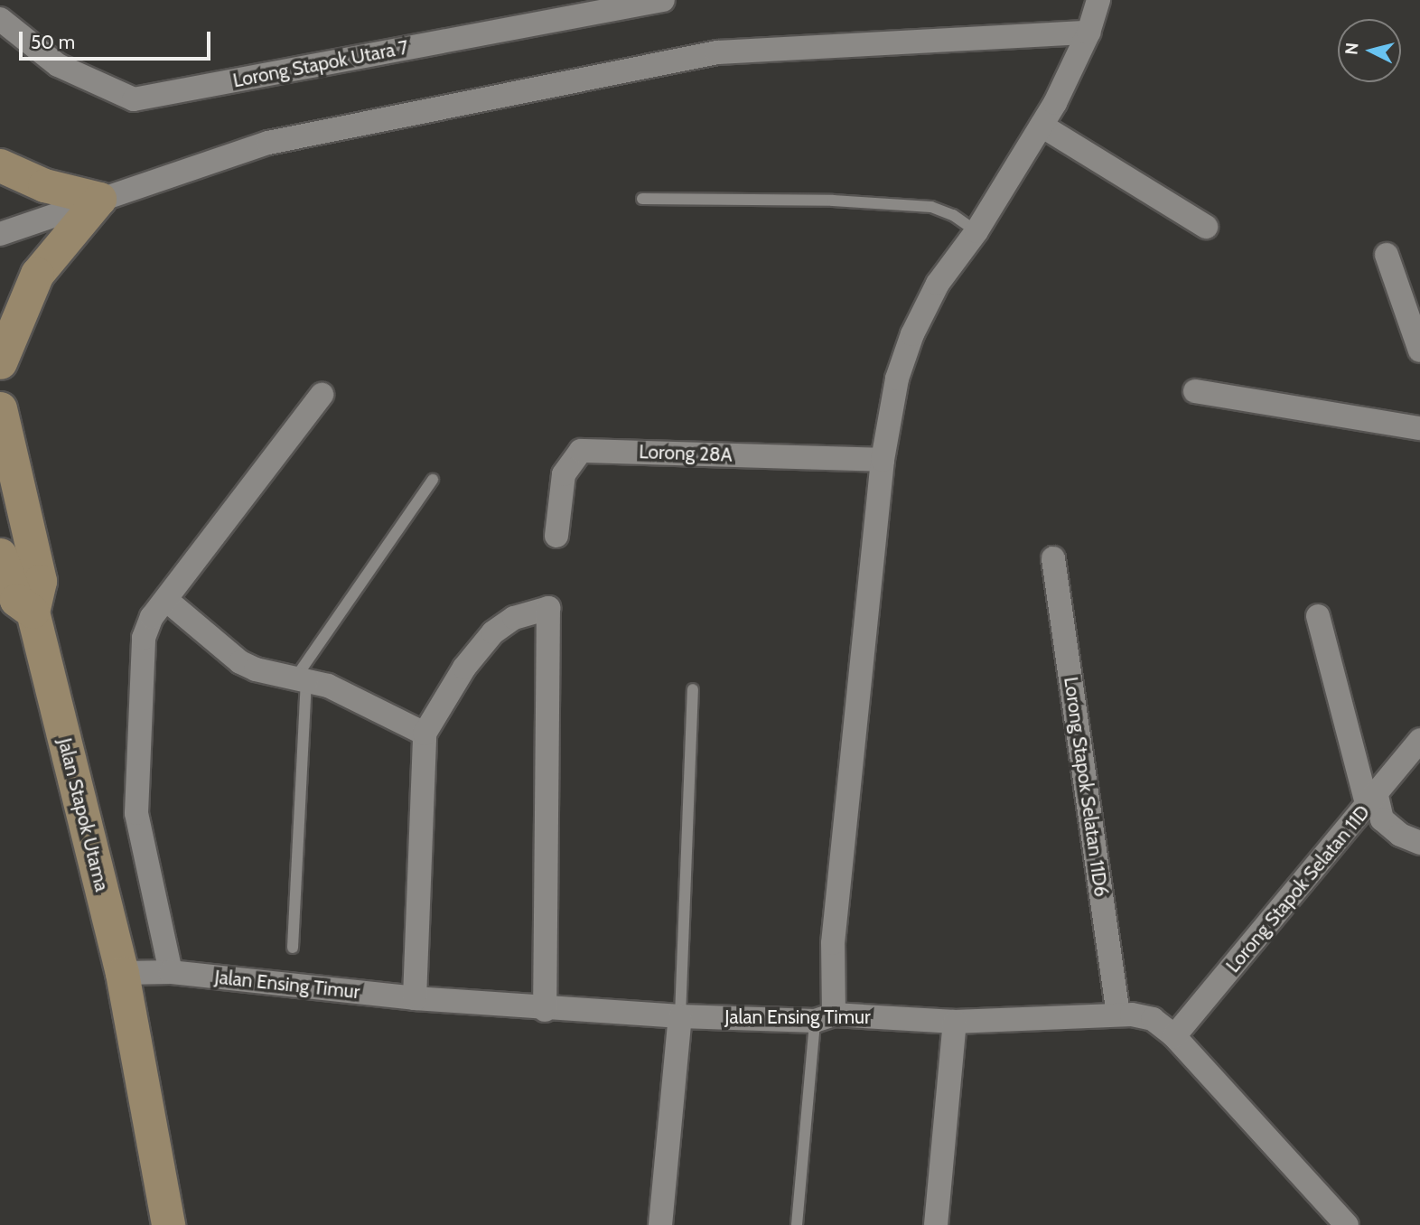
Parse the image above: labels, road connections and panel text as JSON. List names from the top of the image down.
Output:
{
  "streets": {
    "main road": ["Jalan Stapok Utama"],
    "street": [
      "Lorong Stapok Utara 7",
      "Lorong 28A",
      "Lorong Stapok Selatan 11D6",
      "Lorong Stapok Selatan 11D",
      "Jalan Ensing Timur"
    ]
  },
  "crossings": [
    ["Lorong Stapok Selatan 11D6", "Jalan Ensing Timur"],
    ["Jalan Stapok Utama", "Jalan Ensing Timur"],
    ["Lorong Stapok Selatan 11D", "Jalan Ensing Timur"]
  ],
  "scale_bar": "50 m",
  "north": "left"
}
